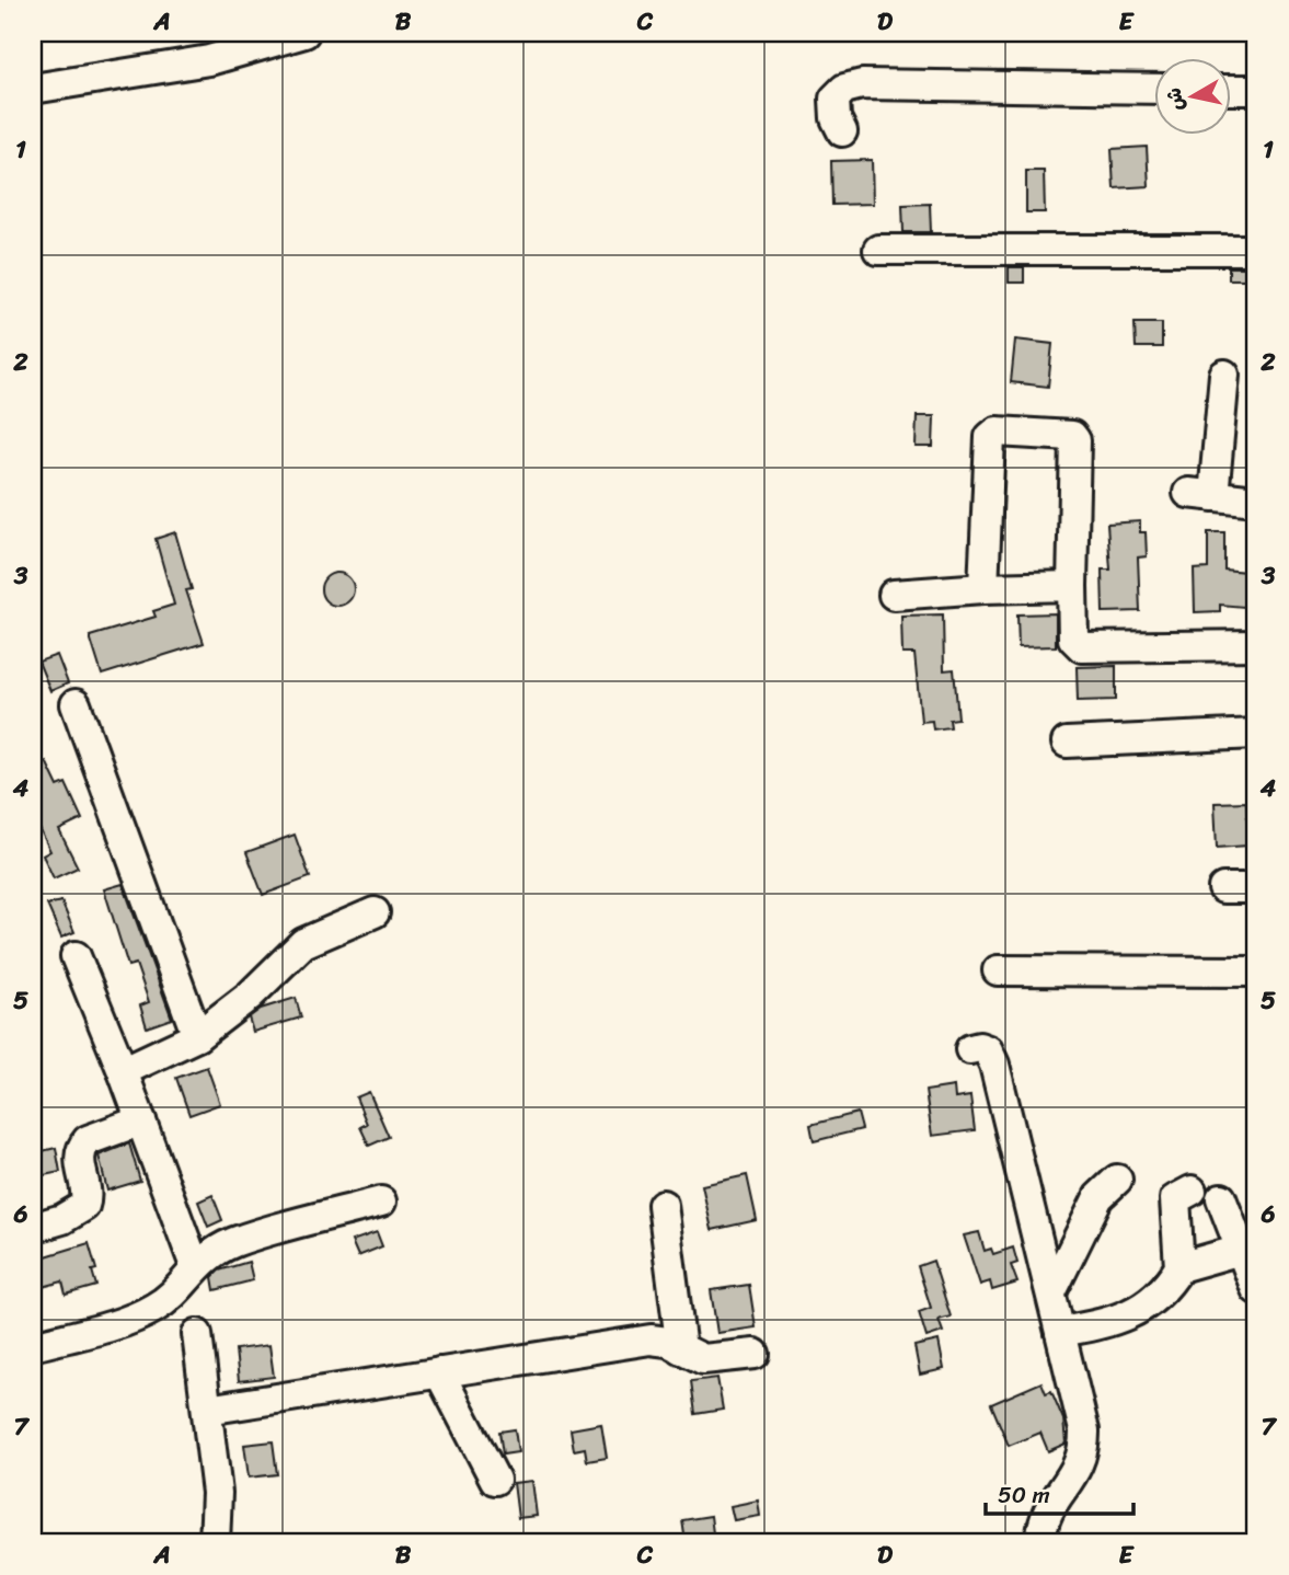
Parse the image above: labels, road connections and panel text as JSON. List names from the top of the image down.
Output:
{
  "scale_bar": "50 m",
  "north": "left",
  "grid": {
    "columns": [
      "A",
      "B",
      "C",
      "D",
      "E"
    ],
    "rows": [
      "1",
      "2",
      "3",
      "4",
      "5",
      "6",
      "7"
    ]
  }
}
